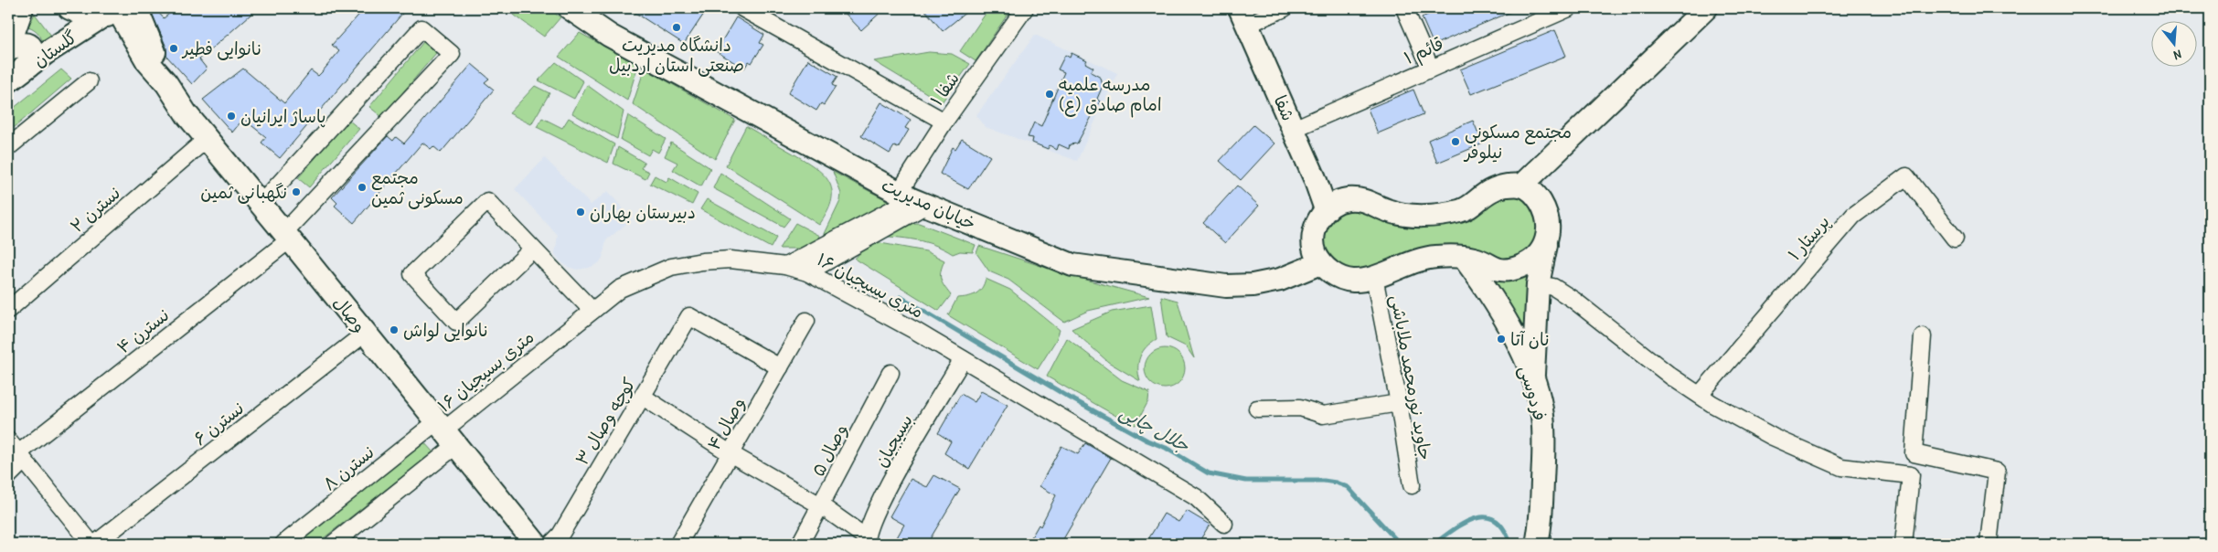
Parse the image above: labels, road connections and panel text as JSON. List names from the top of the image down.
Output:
{
  "streets": {
    "street": [
      "گلستان",
      "قائم ۱",
      "شفا ۱",
      "شفا",
      "خیابان مدیریت",
      "نسترن ۲",
      "پرستار ۱",
      "۱۶ متری بسیجیان",
      "وصال",
      "نسترن ۴",
      "جاوید نورمحمد ملاباشی",
      "فردوسی",
      "کوچه وصال ۳",
      "نسترن ۶",
      "وصال ۴",
      "بسیجیان",
      "وصال ۵",
      "نسترن ۸"
    ]
  },
  "crossings": [
    ["گلستان", "وصال"],
    ["قائم ۱", "شفا"],
    ["شفا ۱", "خیابان مدیریت"],
    ["نسترن ۲", "وصال"],
    ["۱۶ متری بسیجیان", "وصال"],
    ["۱۶ متری بسیجیان", "بسیجیان"],
    ["۱۶ متری بسیجیان", "نسترن ۸"],
    ["وصال", "نسترن ۴"],
    ["وصال", "نسترن ۶"],
    ["وصال", "نسترن ۸"],
    ["کوچه وصال ۳", "وصال ۴"]
  ],
  "water": ["جلال چایی"],
  "places": [
    "دانشگاه مدیریت صنعتی استان اردبیل",
    "نانوایی فطیر",
    "مدرسه علمیه امام صادق (ع)",
    "پاساژ ایرانیان",
    "مجتمع مسکونی نیلوفر",
    "مجتمع مسکونی ثمین",
    "نگهبانی ثمین",
    "دبیرستان بهاران",
    "نانوایی لواش",
    "نان آتا"
  ],
  "north": "bottom"
}
